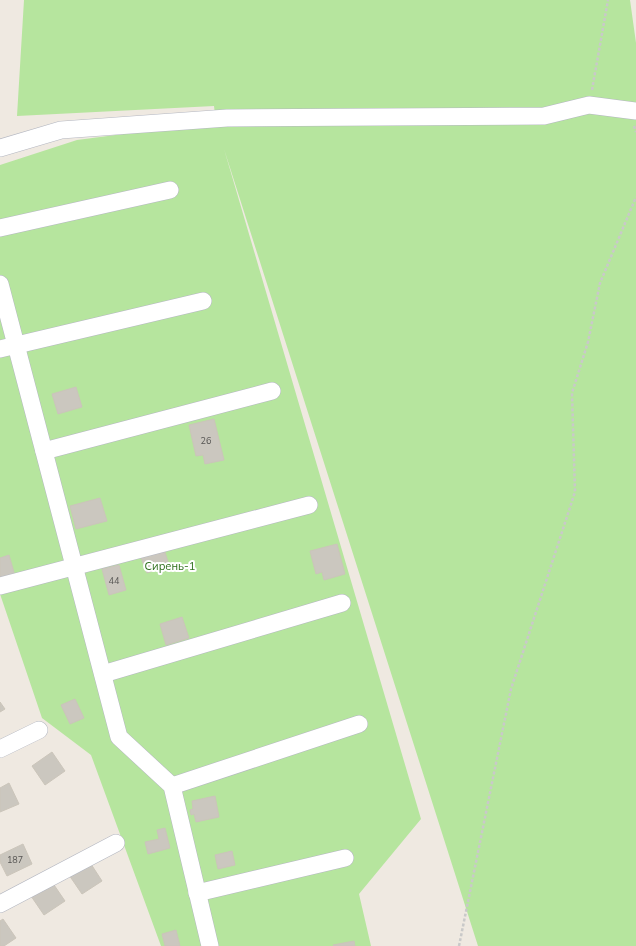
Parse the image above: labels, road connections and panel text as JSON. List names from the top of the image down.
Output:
{
  "parks": ["Сирень-1"],
  "house_numbers": ["26", "44", "187"]
}
